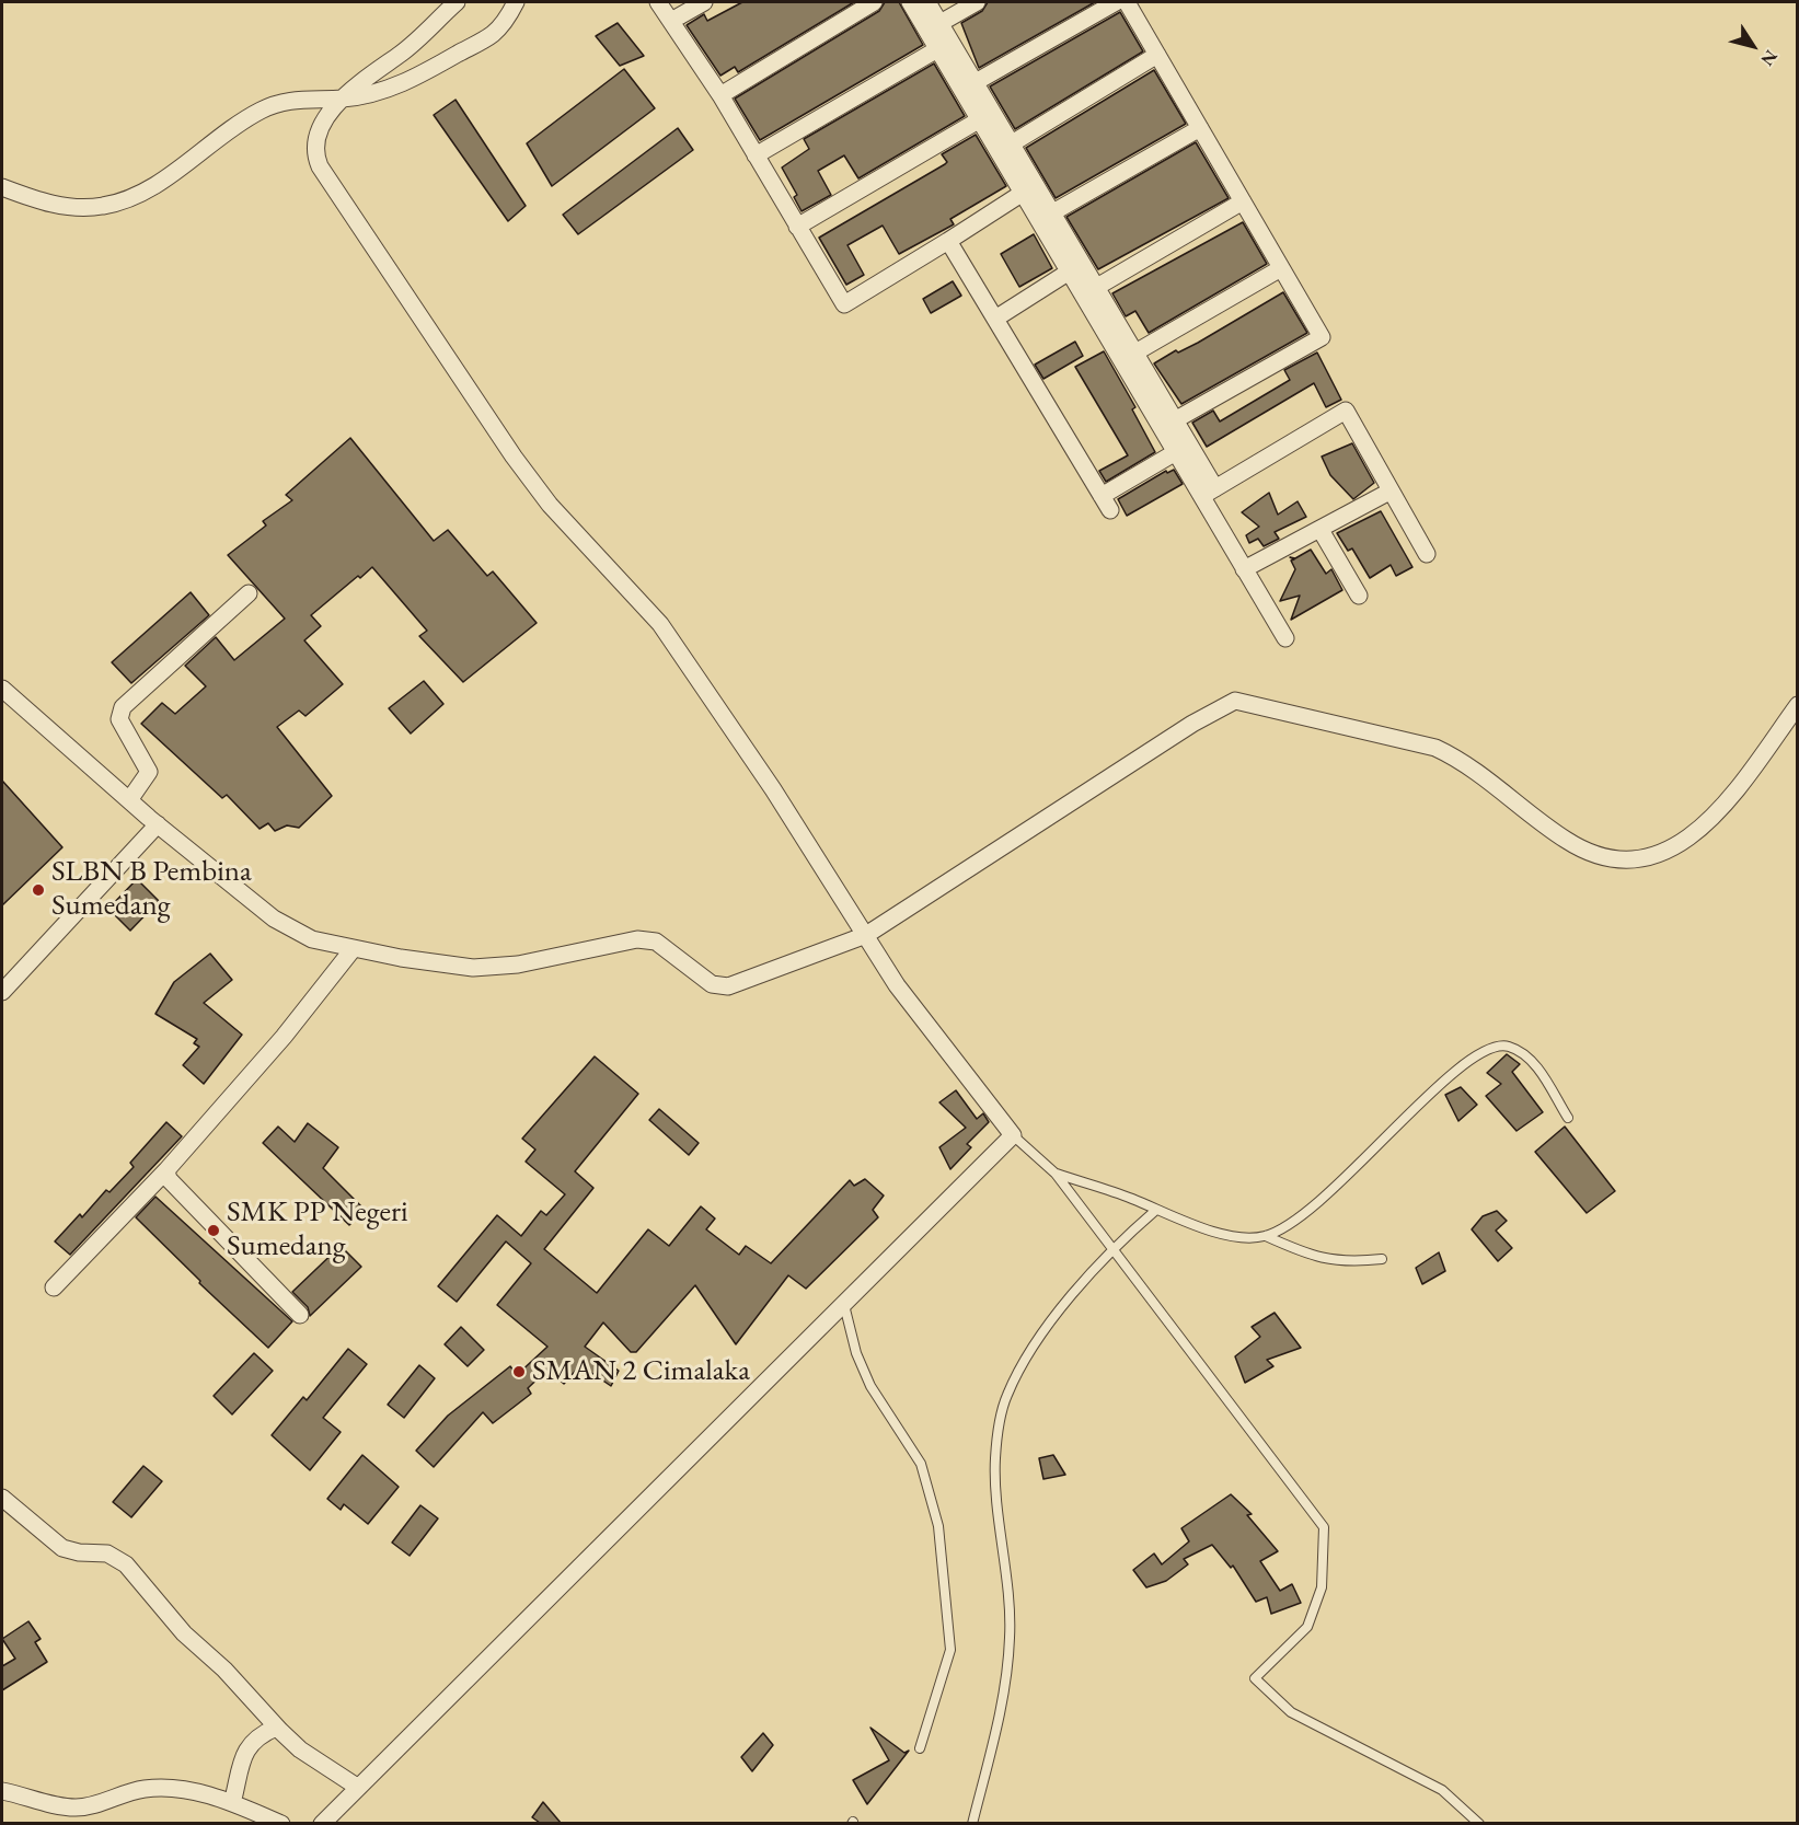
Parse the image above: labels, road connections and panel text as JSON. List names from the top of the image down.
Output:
{
  "places": ["SLBN B Pembina Sumedang", "SMK PP Negeri Sumedang", "SMAN 2 Cimalaka"],
  "north": "bottom right"
}
